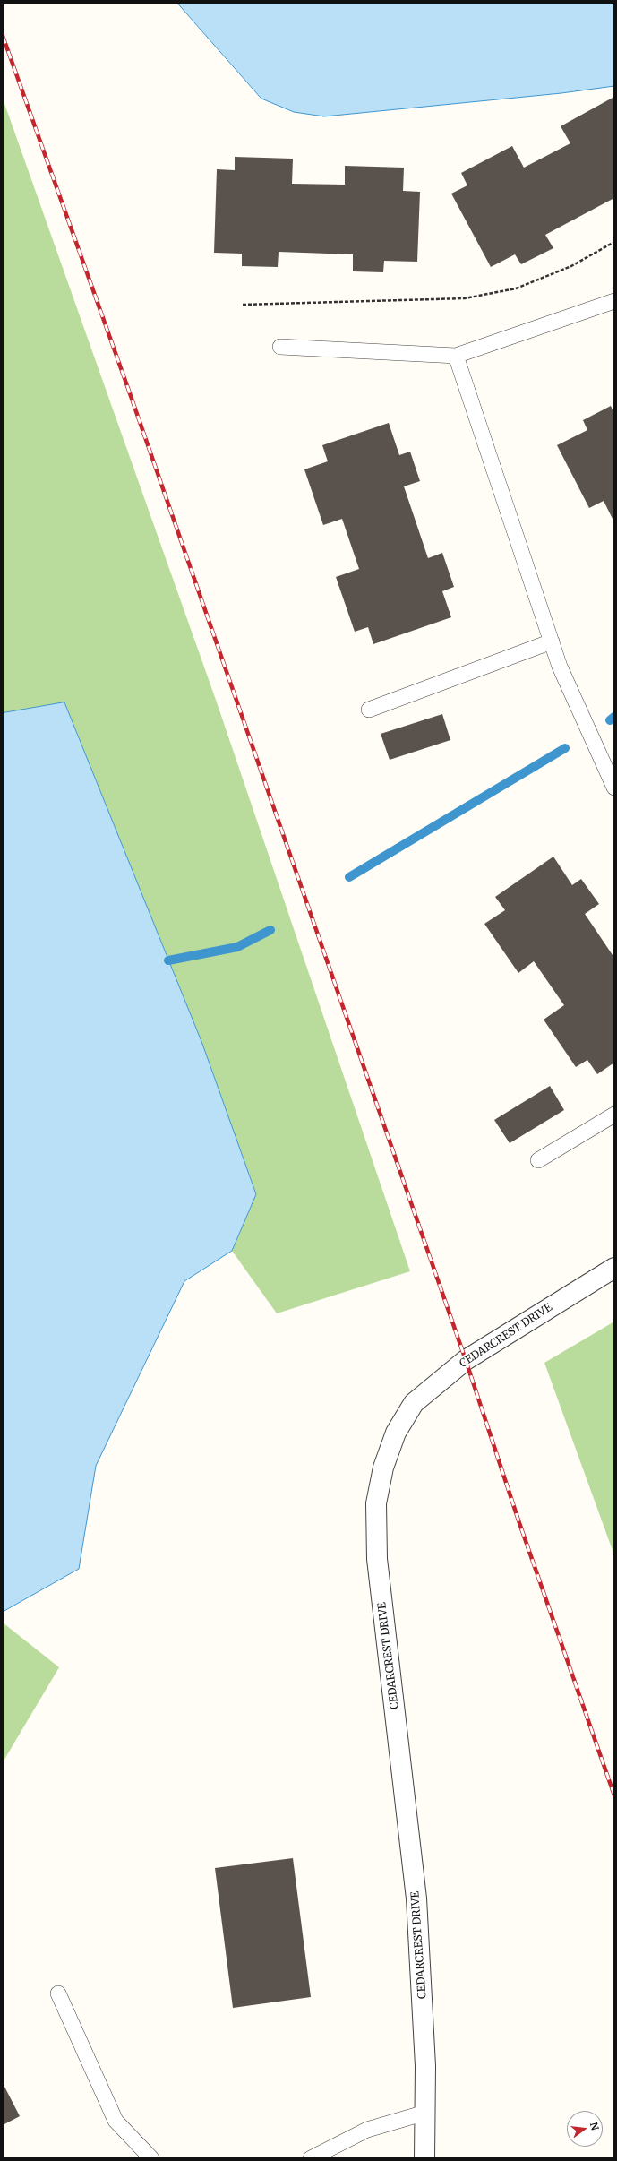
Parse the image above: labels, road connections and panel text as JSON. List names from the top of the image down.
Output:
{
  "streets": {
    "street": ["CEDARCREST DRIVE"]
  },
  "north": "right"
}
